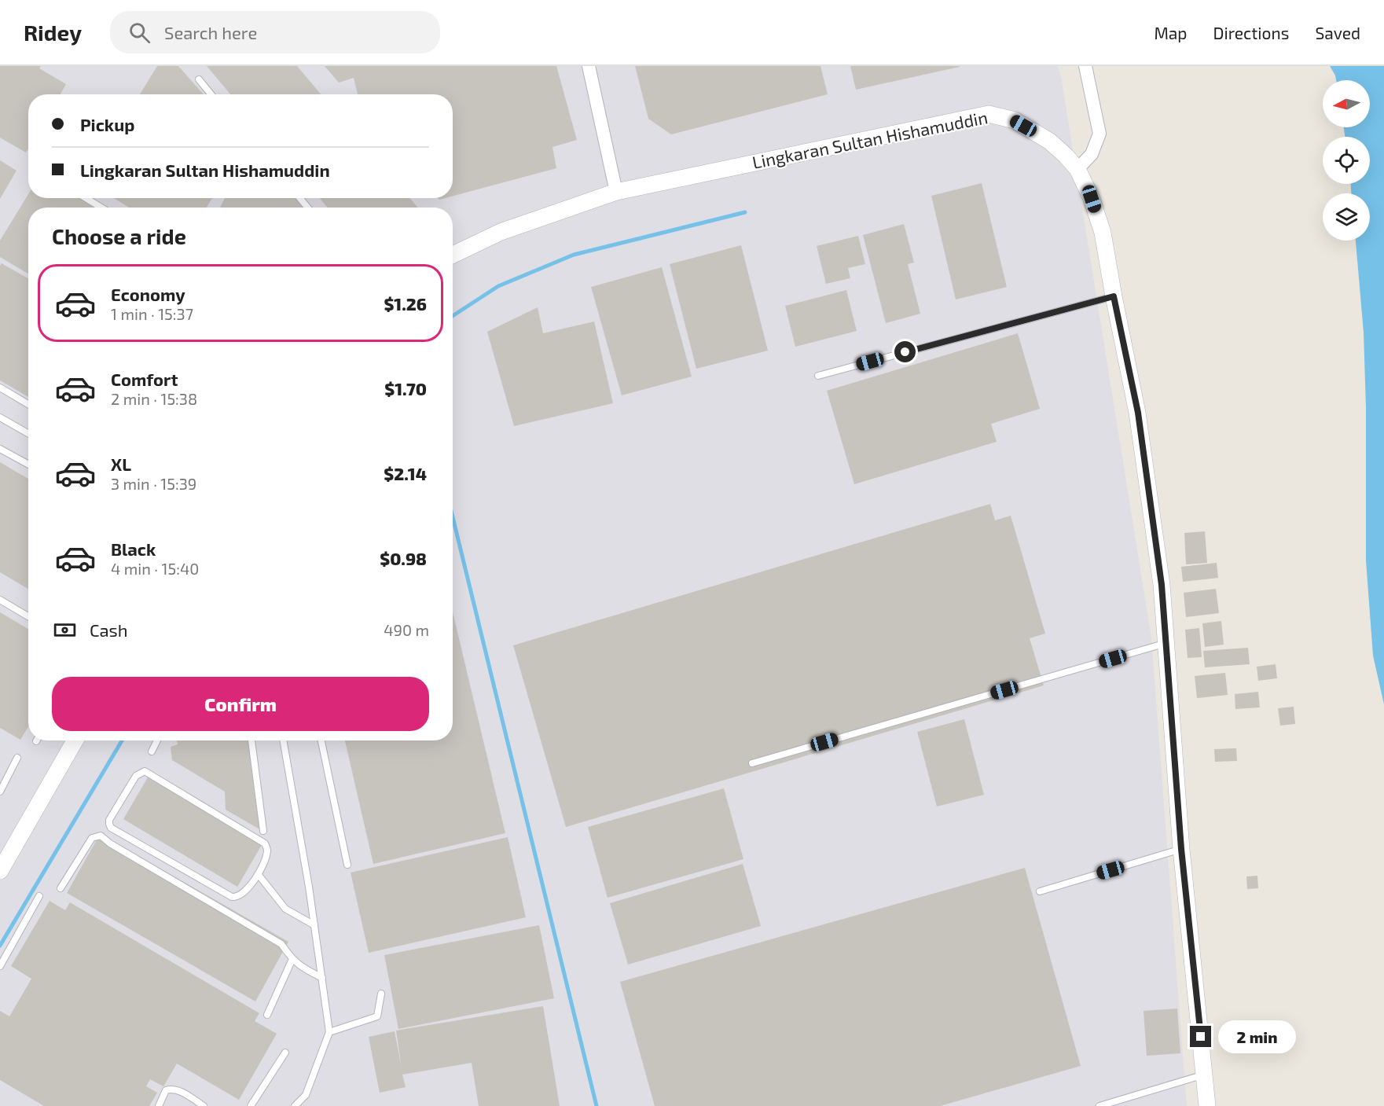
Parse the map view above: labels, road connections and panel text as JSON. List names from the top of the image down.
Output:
{
  "streets": {
    "street": ["Lingkaran Sultan Hishamuddin"]
  },
  "north": "left",
  "page": {
    "header": "Ridey",
    "search": "Search here",
    "nav": ["Map", "Directions", "Saved"],
    "banner": ["Pickup", "Lingkaran Sultan Hishamuddin"],
    "heading": "Choose a ride",
    "list": [
      {
        "name": "Economy",
        "note": "1 min · 15:37",
        "value": "$1.26"
      },
      {
        "name": "Comfort",
        "note": "2 min · 15:38",
        "value": "$1.70"
      },
      {
        "name": "XL",
        "note": "3 min · 15:39",
        "value": "$2.14"
      },
      {
        "name": "Black",
        "note": "4 min · 15:40",
        "value": "$0.98"
      }
    ],
    "pay": ["Cash", "490 m"],
    "buttons": "Confirm",
    "bubble": "2 min"
  }
}
